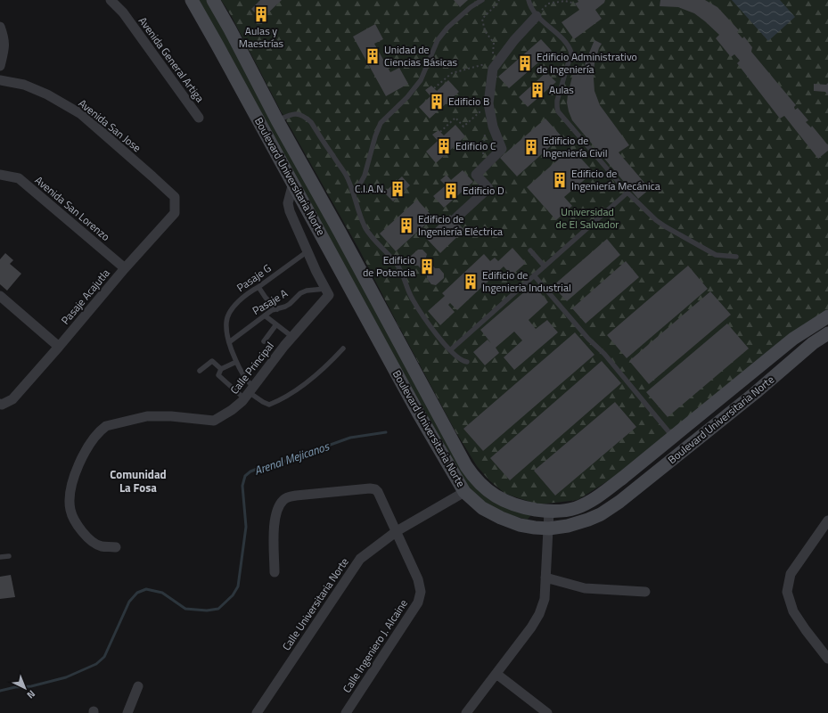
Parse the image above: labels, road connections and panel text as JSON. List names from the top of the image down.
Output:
{
  "streets": {
    "main road": ["Boulevard Universitaria Norte"],
    "street": [
      "Avenida General Artiga",
      "Avenida San Jose",
      "Avenida San Lorenzo",
      "Pasaje Acajutla",
      "Calle Principal",
      "Calle Universitaria Norte",
      "Calle Ingeniero J. Alcaine"
    ],
    "lane": ["Pasaje G", "Pasaje A"]
  },
  "crossings": [
    ["Avenida San Jose", "Pasaje Acajutla"],
    ["Boulevard Universitaria Norte", "Calle Universitaria Norte"],
    ["Avenida San Lorenzo", "Pasaje Acajutla"],
    ["Pasaje G", "Pasaje A"],
    ["Pasaje G", "Calle Principal"],
    ["Pasaje A", "Calle Principal"],
    ["Calle Universitaria Norte", "Calle Ingeniero J. Alcaine"]
  ],
  "districts": ["Comunidad La Fosa"],
  "water": ["Arenal Mejicanos"],
  "parks": ["Universidad de El Salvador"],
  "places": {
    "building": [
      "Aulas y Maestrías",
      "Unidad de Ciencias Básicas",
      "Edificio Administrativo de Ingeniería",
      "Aulas",
      "Edificio B",
      "Edificio C",
      "Edificio de Ingeniería Civil",
      "Edificio de Ingeniería Mecánica",
      "C.I.A.N.",
      "Edificio D",
      "Edificio de Ingeniería Eléctrica",
      "Edificio de Potencia",
      "Edificio de Ingenieria Industrial"
    ]
  },
  "north": "bottom right"
}
